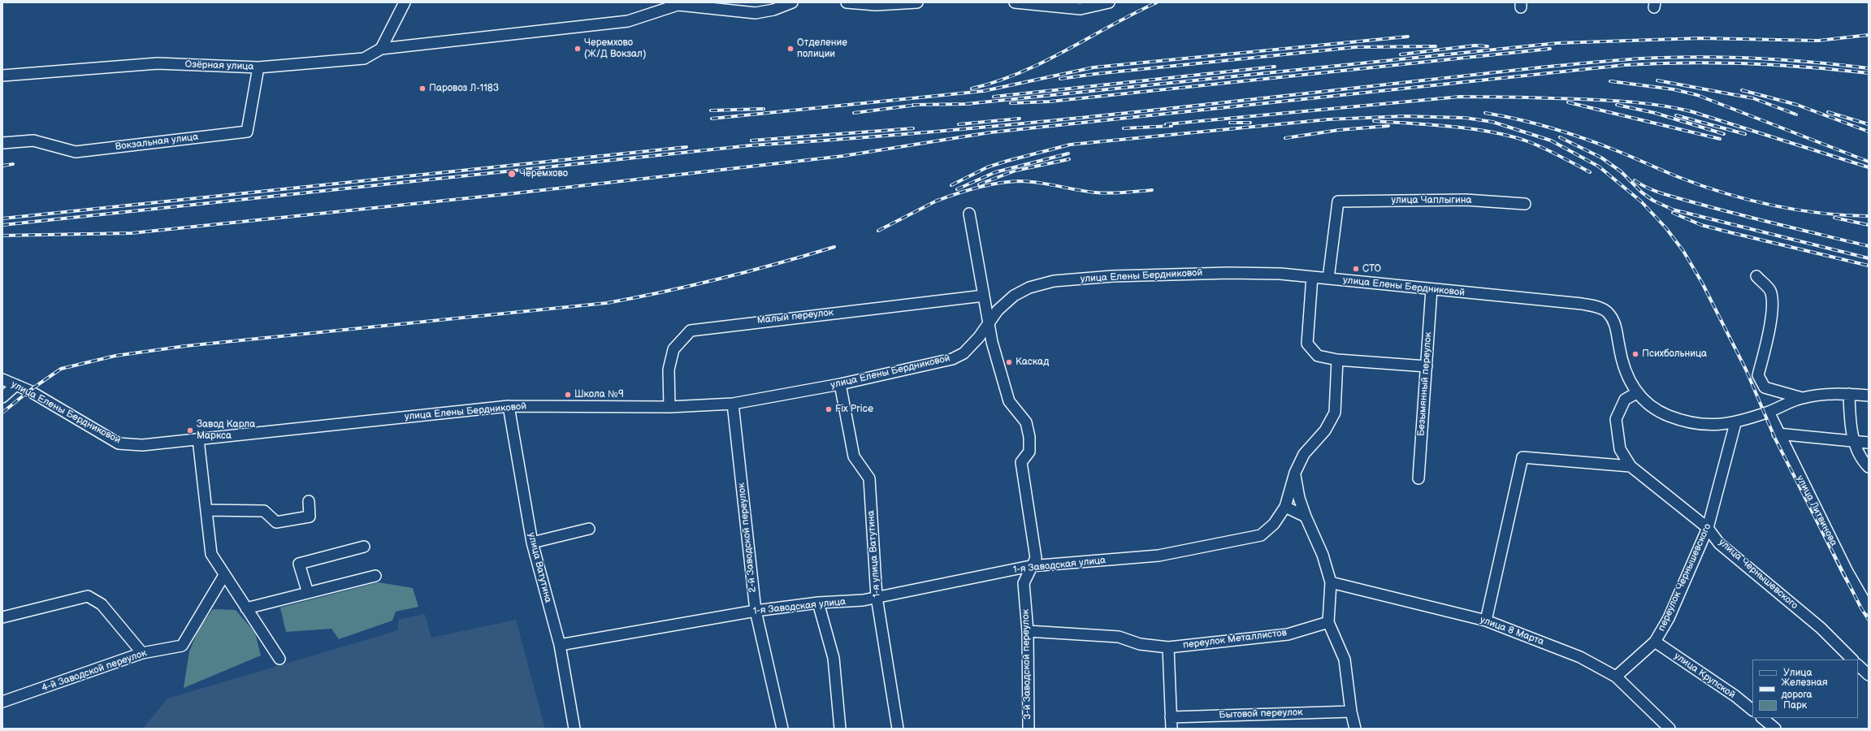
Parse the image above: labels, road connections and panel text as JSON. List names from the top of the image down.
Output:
{
  "streets": {
    "street": [
      "Озёрная улица",
      "Вокзальная улица",
      "улица Чаплыгина",
      "улица Елены Бердниковой",
      "Малый переулок",
      "Безымянный переулок",
      "улица Литвинова",
      "2-й Заводской переулок",
      "1-я улица Ватутина",
      "1-я Заводская улица",
      "улица Ватутина",
      "улица Чернышевского",
      "переулок Чернышевского",
      "улица 8 Марта",
      "переулок Металлистов",
      "3-й Заводской переулок",
      "4-й Заводской переулок",
      "улица Крупской",
      "Бытовой переулок"
    ]
  },
  "crossings": [
    ["Озёрная улица", "Вокзальная улица"],
    ["улица Чаплыгина", "улица Елены Бердниковой"],
    ["улица Елены Бердниковой", "Малый переулок"],
    ["улица Елены Бердниковой", "Безымянный переулок"],
    ["улица Елены Бердниковой", "улица Литвинова"],
    ["улица Елены Бердниковой", "2-й Заводской переулок"],
    ["улица Елены Бердниковой", "1-я улица Ватутина"],
    ["улица Елены Бердниковой", "улица Ватутина"],
    ["улица Елены Бердниковой", "улица Чернышевского"],
    ["улица Елены Бердниковой", "переулок Чернышевского"],
    ["улица Елены Бердниковой", "3-й Заводской переулок"],
    ["Малый переулок", "3-й Заводской переулок"],
    ["2-й Заводской переулок", "1-я Заводская улица"],
    ["1-я улица Ватутина", "1-я Заводская улица"],
    ["1-я Заводская улица", "улица Ватутина"],
    ["1-я Заводская улица", "3-й Заводской переулок"],
    ["улица Чернышевского", "переулок Чернышевского"],
    ["переулок Чернышевского", "улица 8 Марта"],
    ["переулок Чернышевского", "улица Крупской"],
    ["переулок Металлистов", "3-й Заводской переулок"]
  ],
  "places": [
    "Черемхово (Ж/Д Вокзал)",
    "Отделение полиции",
    "Паровоз Л-1183",
    "Черемхово",
    "СТО",
    "Психбольница",
    "Каскад",
    "Школа №9",
    "Fix Price",
    "Завод Карла Маркса"
  ],
  "legend": ["Улица", "Железная дорога", "Парк"]
}
